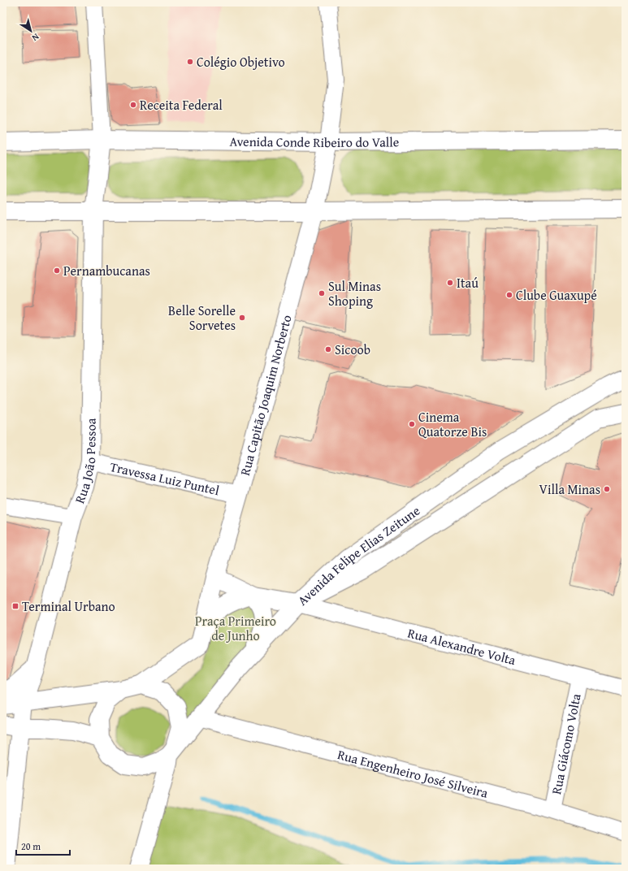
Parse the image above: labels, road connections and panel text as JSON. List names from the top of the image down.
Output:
{
  "streets": {
    "main road": [
      "Avenida Conde Ribeiro do Valle",
      "Rua Capitão Joaquim Norberto",
      "Rua João Pessoa",
      "Avenida Felipe Elias Zeitune"
    ],
    "street": [
      "Travessa Luiz Puntel",
      "Rua Alexandre Volta",
      "Rua Giácomo Volta",
      "Rua Engenheiro José Silveira"
    ]
  },
  "crossings": [
    ["Avenida Conde Ribeiro do Valle", "Rua Capitão Joaquim Norberto"],
    ["Avenida Conde Ribeiro do Valle", "Rua João Pessoa"],
    ["Rua Capitão Joaquim Norberto", "Travessa Luiz Puntel"],
    ["Rua João Pessoa", "Travessa Luiz Puntel"],
    ["Avenida Felipe Elias Zeitune", "Rua Alexandre Volta"],
    ["Rua Alexandre Volta", "Rua Giácomo Volta"],
    ["Rua Giácomo Volta", "Rua Engenheiro José Silveira"]
  ],
  "parks": ["Praça Primeiro de Junho"],
  "places": {
    "other": [
      "Colégio Objetivo",
      "Receita Federal",
      "Pernambucanas",
      "Itaú",
      "Sul Minas Shoping",
      "Clube Guaxupé",
      "Belle Sorelle Sorvetes",
      "Sicoob",
      "Cinema Quatorze Bis",
      "Villa Minas"
    ],
    "transit": ["Terminal Urbano"]
  },
  "scale_bar": "20 m",
  "north": "bottom right"
}
